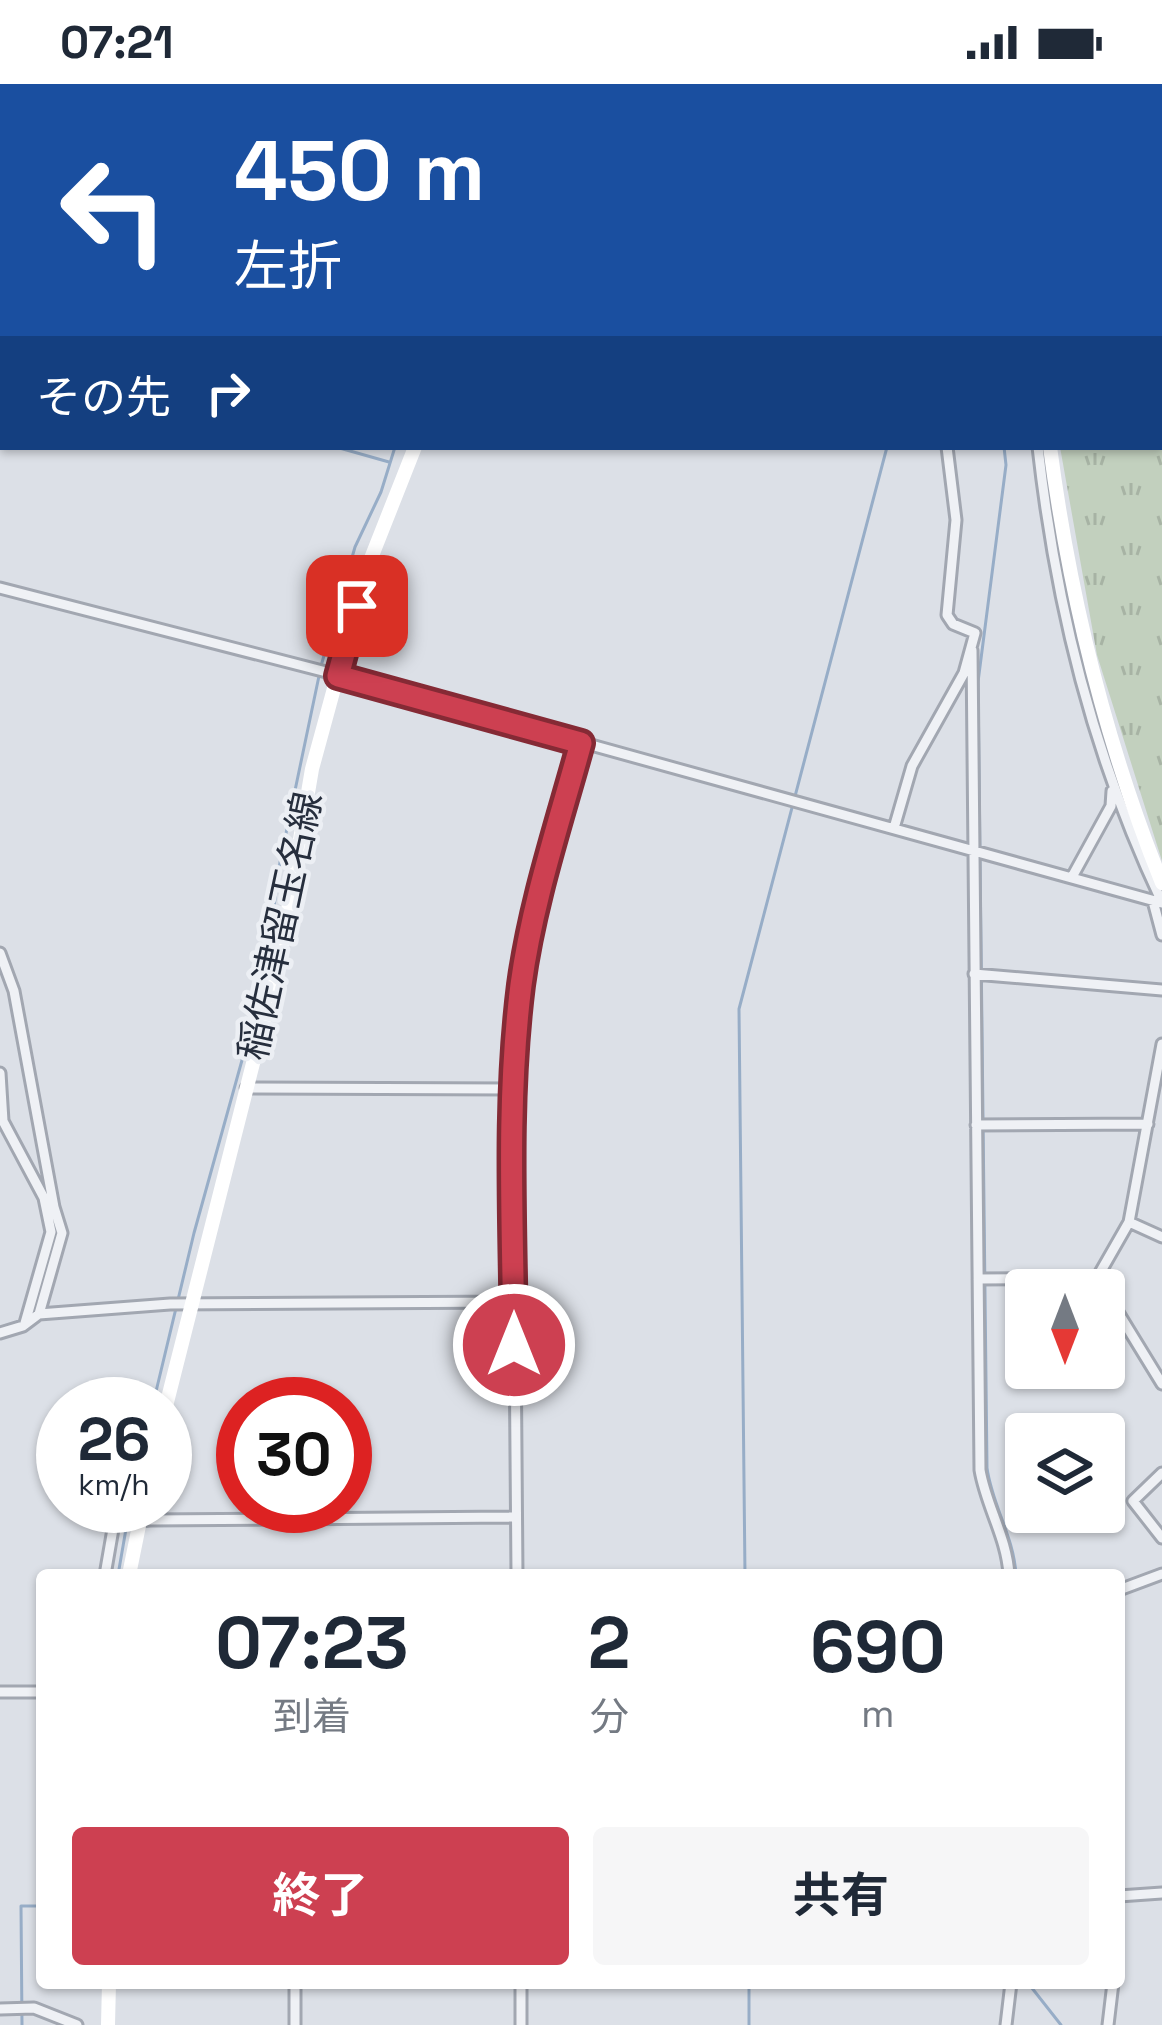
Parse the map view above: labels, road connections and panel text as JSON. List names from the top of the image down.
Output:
{
  "streets": {
    "main road": ["稲佐津留玉名線"]
  },
  "north": "bottom",
  "page": {
    "status": "07:21",
    "turn": ["450 m", "左折"],
    "then": "その先",
    "speed": "26 km/h",
    "limit": "30",
    "eta": [
      "07:23",
      "到着",
      "2",
      "分",
      "690",
      "m"
    ],
    "buttons": ["終了", "共有"]
  }
}
